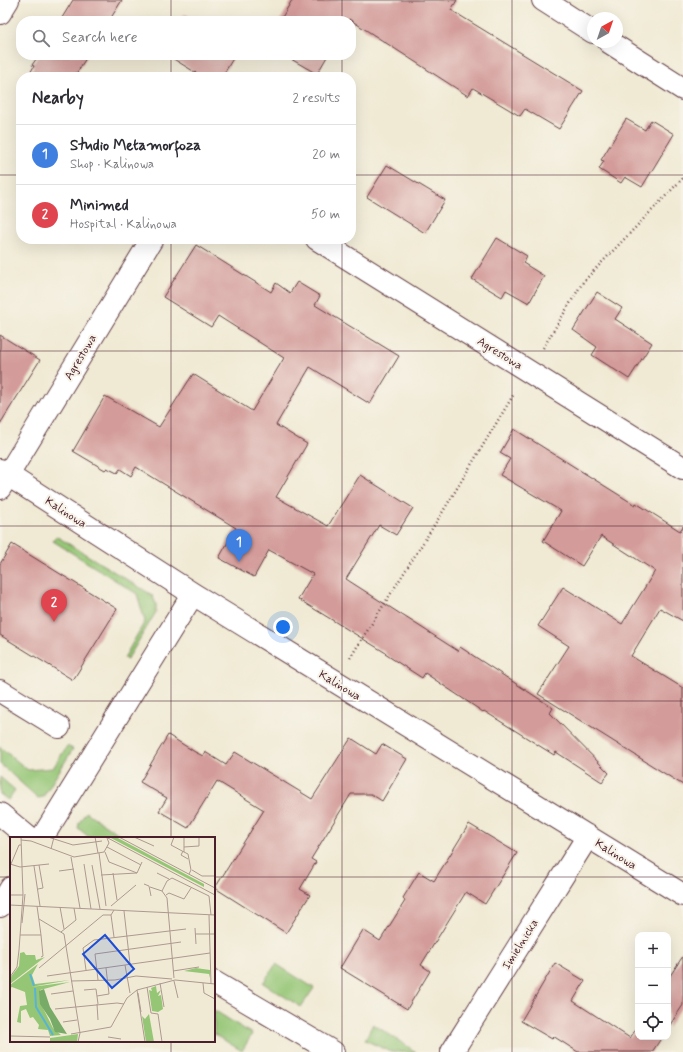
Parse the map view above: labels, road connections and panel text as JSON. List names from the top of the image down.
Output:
{
  "streets": {
    "street": ["Agrestowa", "Kalinowa", "Imielnicka"]
  },
  "crossings": [
    ["Agrestowa", "Kalinowa"],
    ["Kalinowa", "Imielnicka"]
  ],
  "north": "top right",
  "page": {
    "search": "Search here",
    "heading": ["Nearby", "2 results"],
    "list": [
      {
        "mark": "1",
        "name": "Studio Metamorfoza",
        "note": "Shop · Kalinowa",
        "value": "20 m"
      },
      {
        "mark": "2",
        "name": "Minimed",
        "note": "Hospital · Kalinowa",
        "value": "50 m"
      }
    ],
    "pins": ["1", "2"],
    "map_buttons": ["+", "−"]
  }
}
